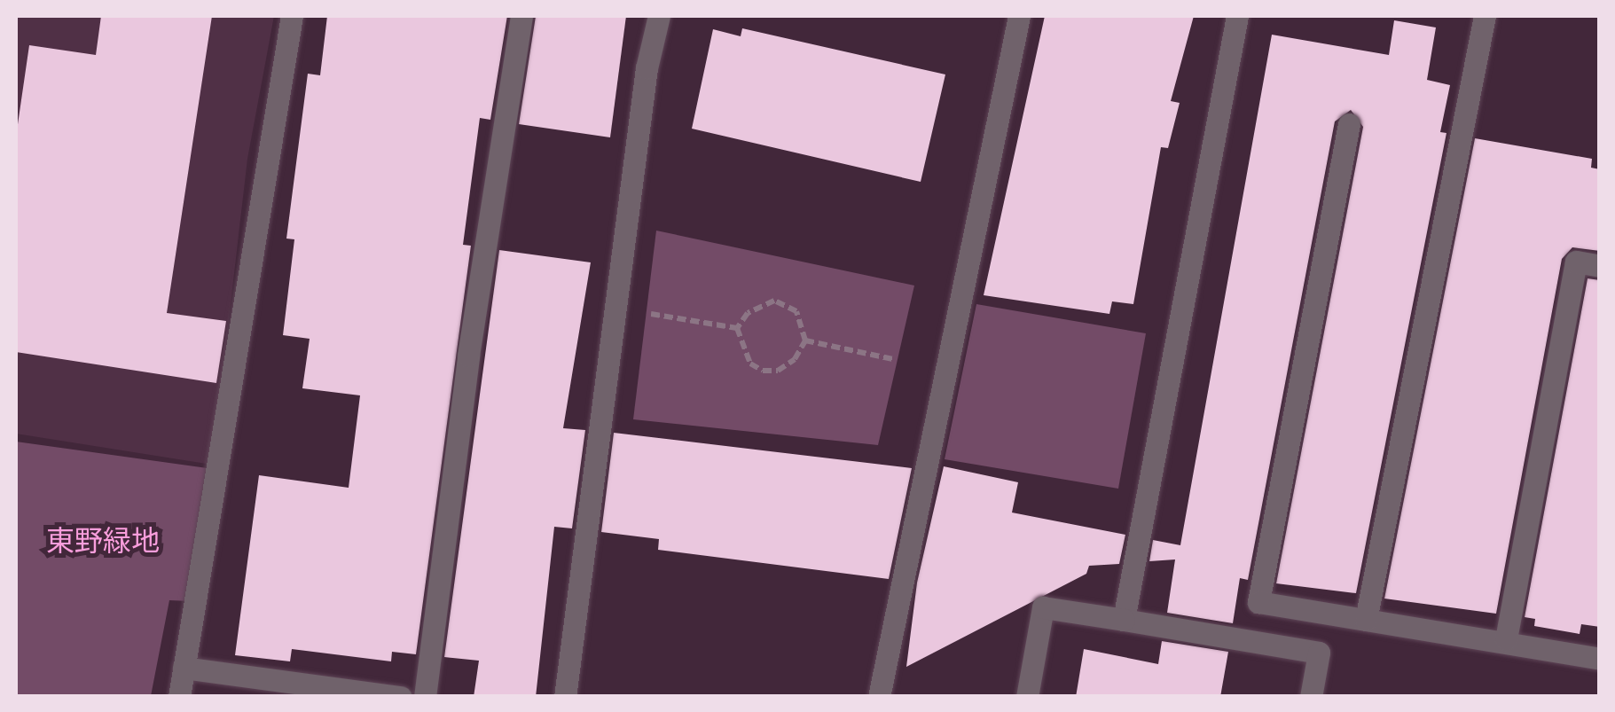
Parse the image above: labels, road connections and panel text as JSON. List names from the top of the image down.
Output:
{
  "parks": ["東野緑地"]
}
